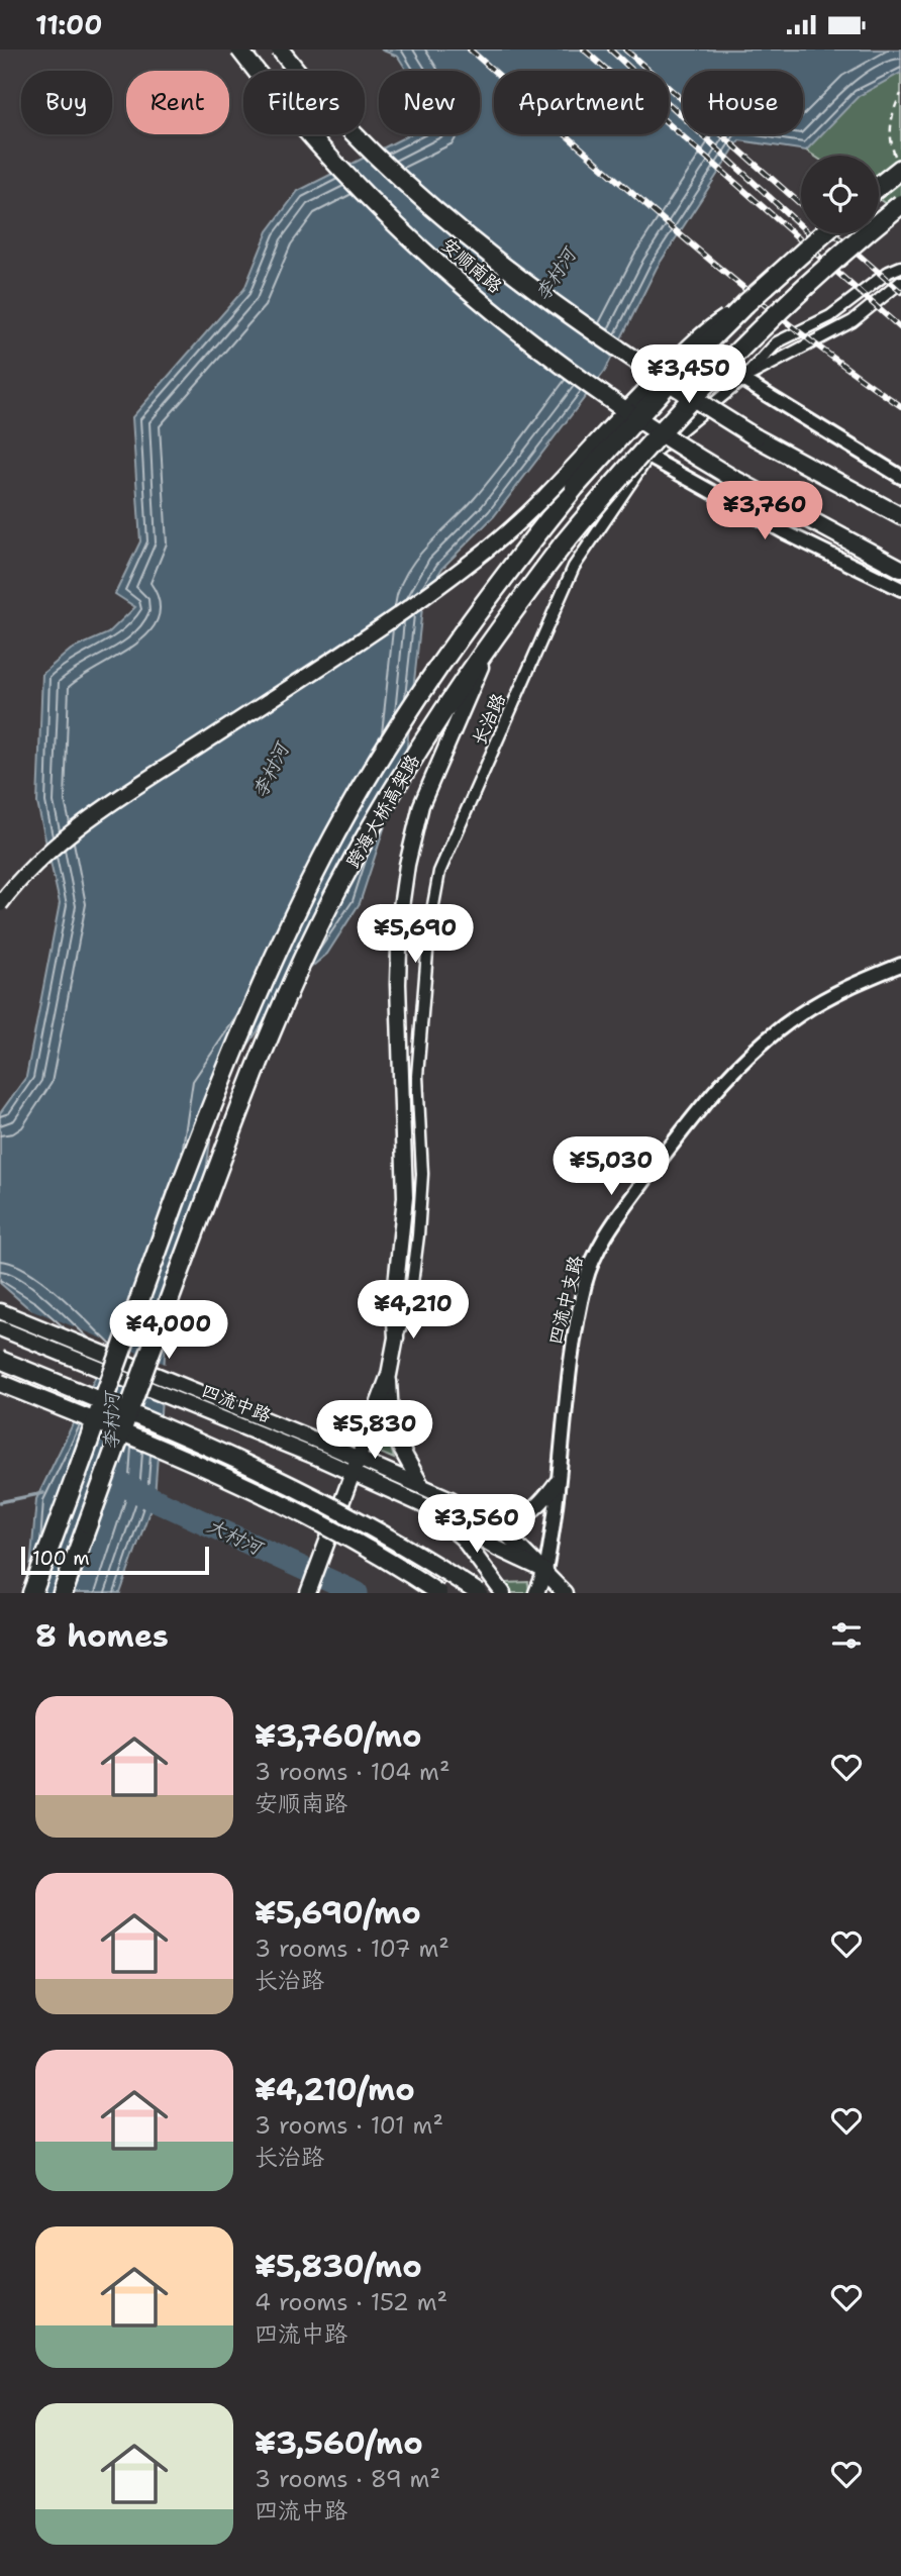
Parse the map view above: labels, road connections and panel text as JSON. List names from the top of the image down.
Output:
{
  "streets": {
    "highway": ["跨海大桥高架路"],
    "main road": ["安顺南路", "四流中路"],
    "street": ["长治路", "四流中支路"]
  },
  "crossings": [
    ["四流中支路", "四流中路"]
  ],
  "water": ["李村河", "大村河"],
  "scale_bar": "100 m",
  "page": {
    "status": "11:00",
    "chip": [
      "Buy",
      "Rent",
      "Filters",
      "New",
      "Apartment",
      "House"
    ],
    "price": [
      "¥3,450",
      "¥3,760",
      "¥5,690",
      "¥5,030",
      "¥4,210",
      "¥4,000",
      "¥5,830",
      "¥3,560"
    ],
    "scale": "100 m",
    "heading": "8 homes",
    "list": [
      {
        "name": "¥3,760/mo",
        "note": "3 rooms · 104 m² · 安顺南路"
      },
      {
        "name": "¥5,690/mo",
        "note": "3 rooms · 107 m² · 长治路"
      },
      {
        "name": "¥4,210/mo",
        "note": "3 rooms · 101 m² · 长治路"
      },
      {
        "name": "¥5,830/mo",
        "note": "4 rooms · 152 m² · 四流中路"
      },
      {
        "name": "¥3,560/mo",
        "note": "3 rooms · 89 m² · 四流中路"
      }
    ]
  }
}
